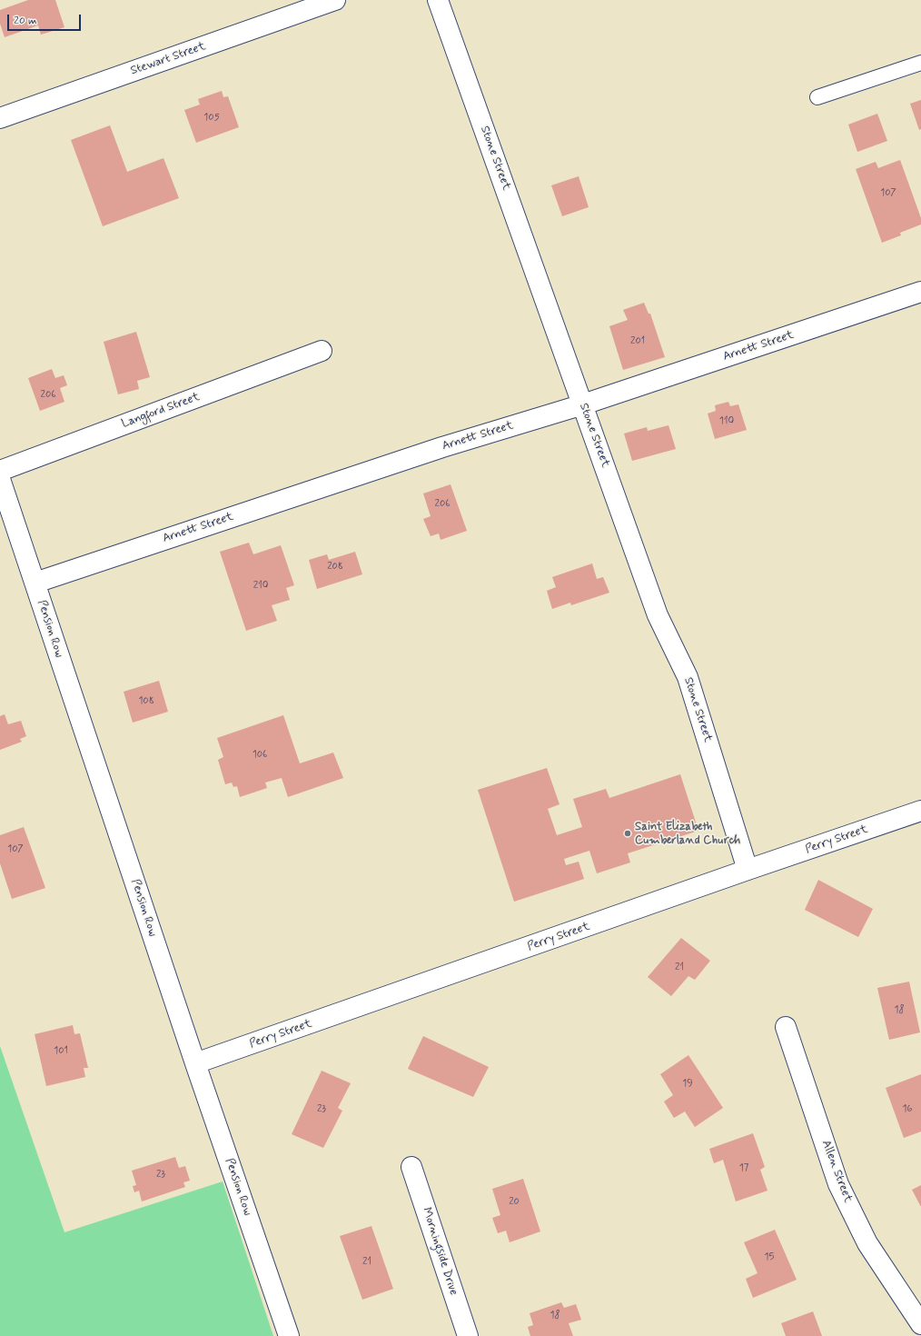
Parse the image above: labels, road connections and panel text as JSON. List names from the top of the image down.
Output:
{
  "streets": {
    "street": [
      "Stewart Street",
      "Stone Street",
      "Arnett Street",
      "Langford Street",
      "Pension Row",
      "Perry Street",
      "Allen Street",
      "Morningside Drive"
    ]
  },
  "crossings": [
    ["Stone Street", "Arnett Street"],
    ["Stone Street", "Perry Street"],
    ["Arnett Street", "Pension Row"],
    ["Pension Row", "Perry Street"]
  ],
  "places": ["Saint Elizabeth Cumberland Church"],
  "house_numbers": [
    "105",
    "107",
    "201",
    "206",
    "110",
    "206",
    "208",
    "210",
    "108",
    "106",
    "107",
    "21",
    "18",
    "101",
    "19",
    "23",
    "16",
    "17",
    "23",
    "20",
    "15",
    "21",
    "18"
  ],
  "scale_bar": "20 m"
}
